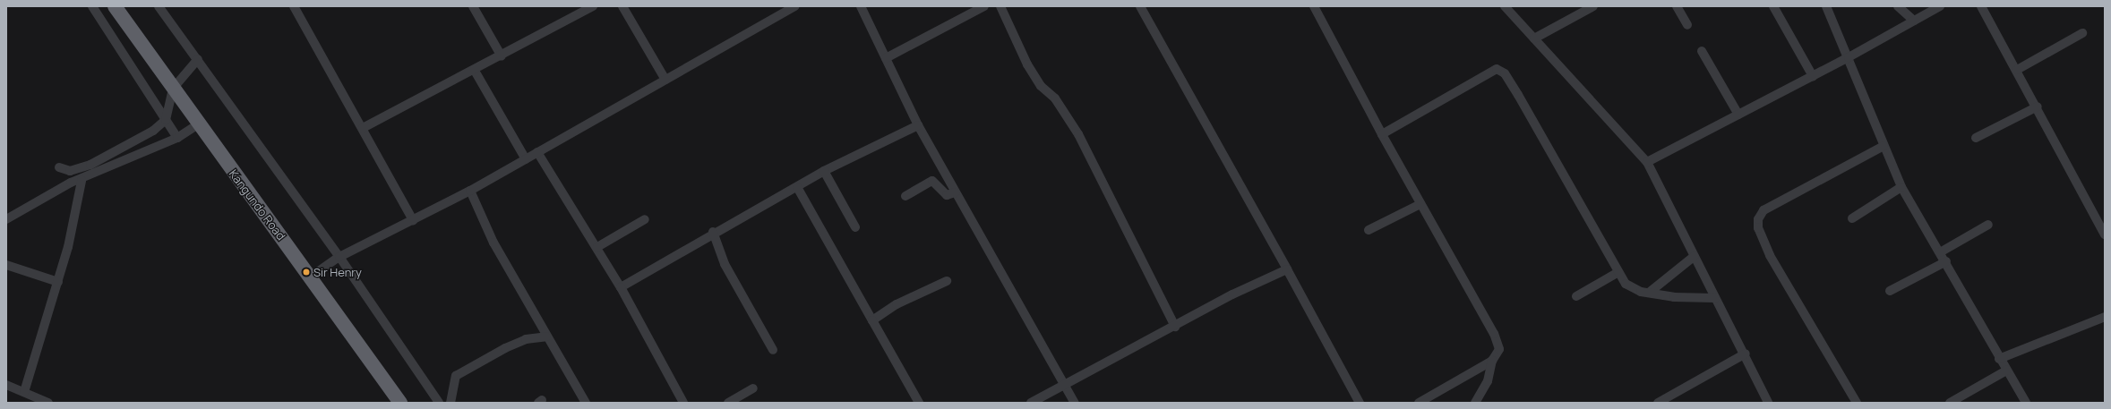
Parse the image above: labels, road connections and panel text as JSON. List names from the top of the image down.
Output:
{
  "streets": {
    "highway": ["Kangundo Road"]
  },
  "places": ["Sir Henry"]
}
